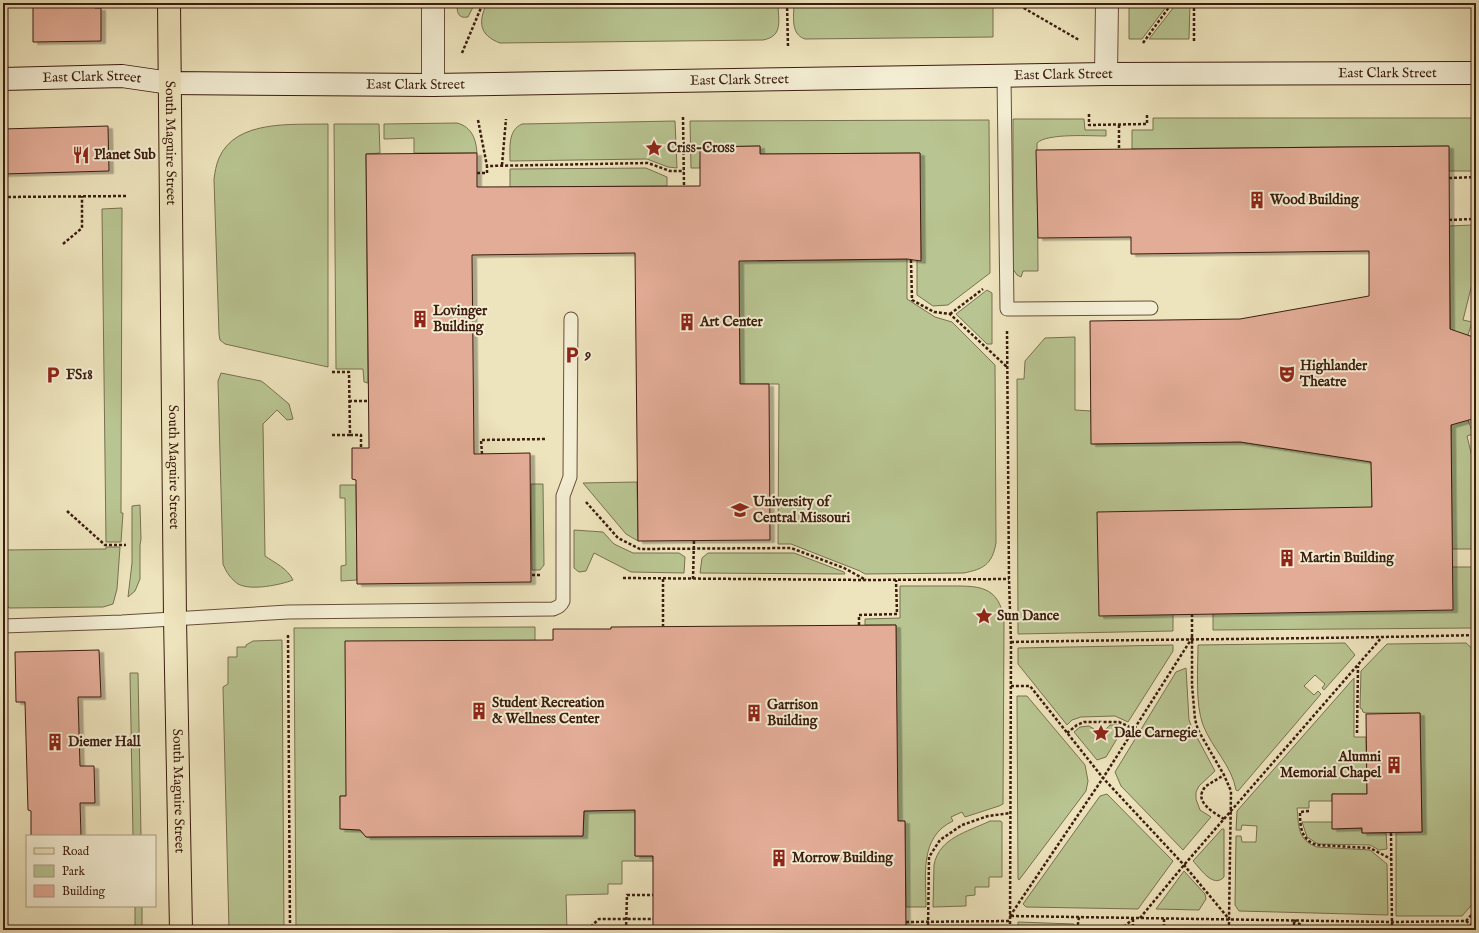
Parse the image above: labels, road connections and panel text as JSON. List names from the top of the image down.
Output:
{
  "streets": {
    "main road": ["South Maguire Street"],
    "street": ["East Clark Street"]
  },
  "crossings": [
    ["East Clark Street", "South Maguire Street"]
  ],
  "places": {
    "place": ["Criss-Cross", "Sun Dance", "Dale Carnegie"],
    "restaurant": ["Planet Sub"],
    "building": [
      "Wood Building",
      "Lovinger Building",
      "Art Center",
      "Martin Building",
      "Student Recreation & Wellness Center",
      "Garrison Building",
      "Diemer Hall",
      "Alumni Memorial Chapel",
      "Morrow Building"
    ],
    "parking": ["9", "FS18"],
    "theatre": ["Highlander Theatre"],
    "school or university": ["University of Central Missouri"]
  },
  "legend": ["Road", "Park", "Building"]
}
